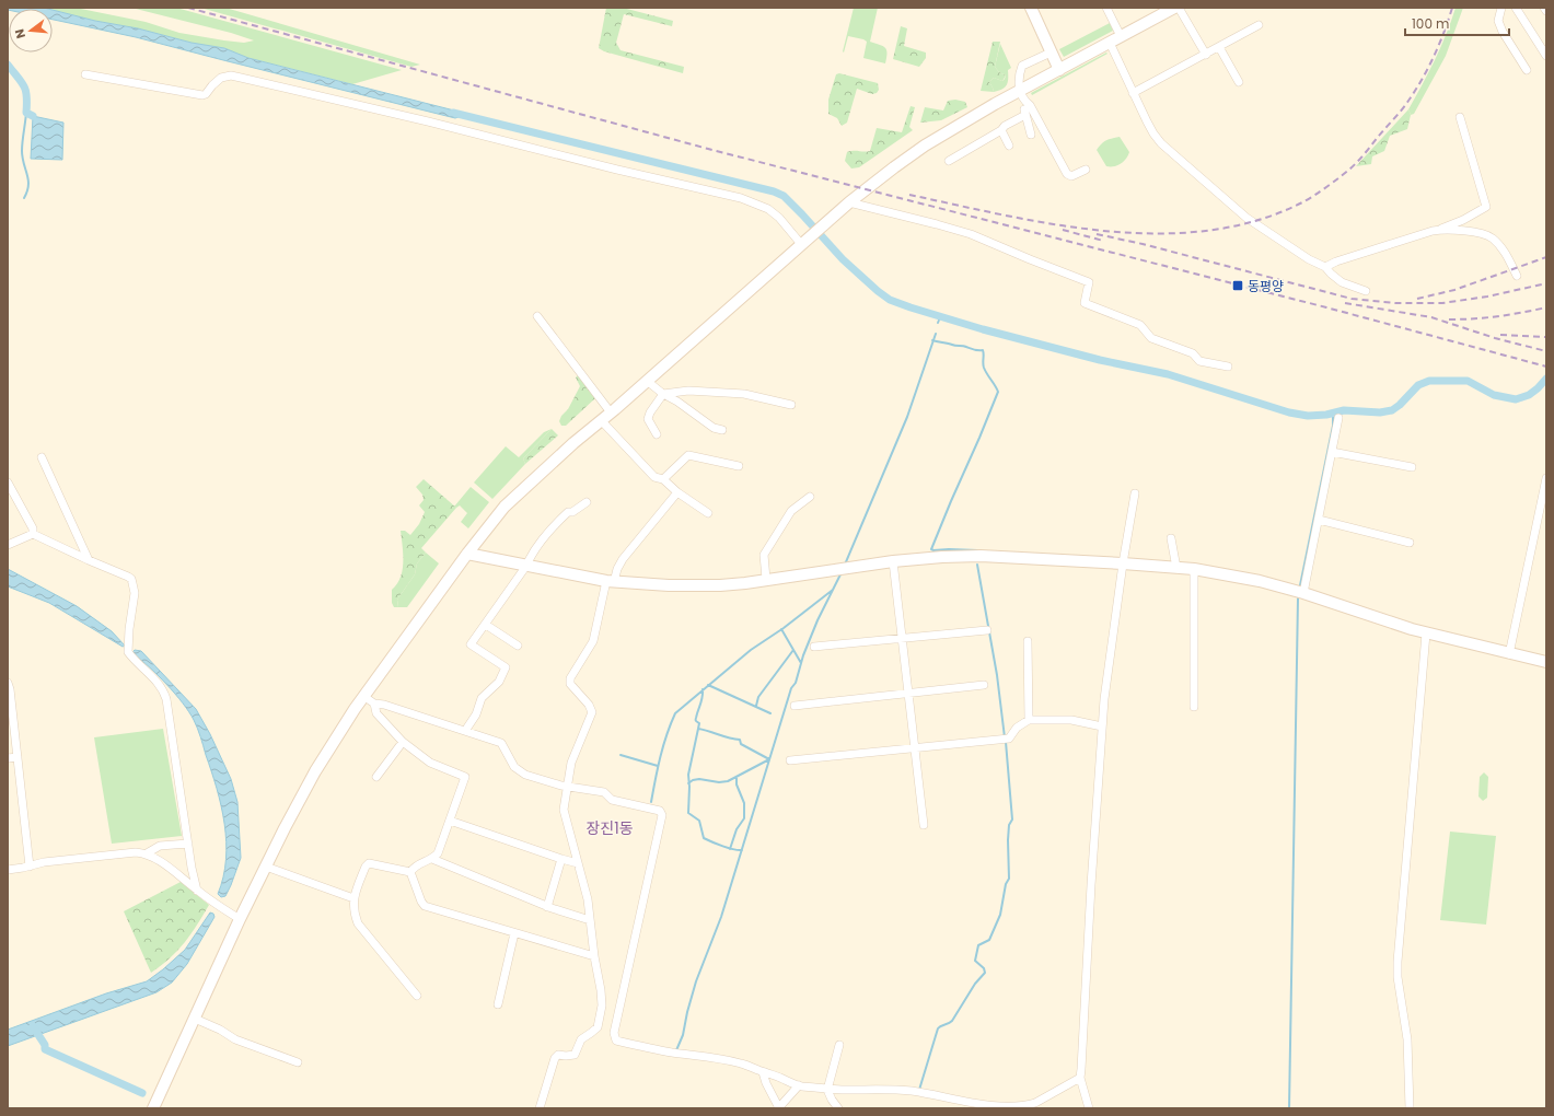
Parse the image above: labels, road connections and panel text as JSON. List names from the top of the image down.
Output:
{
  "districts": ["장진1동"],
  "places": {
    "transit": ["동평양"]
  },
  "scale_bar": "100 m",
  "north": "left"
}
